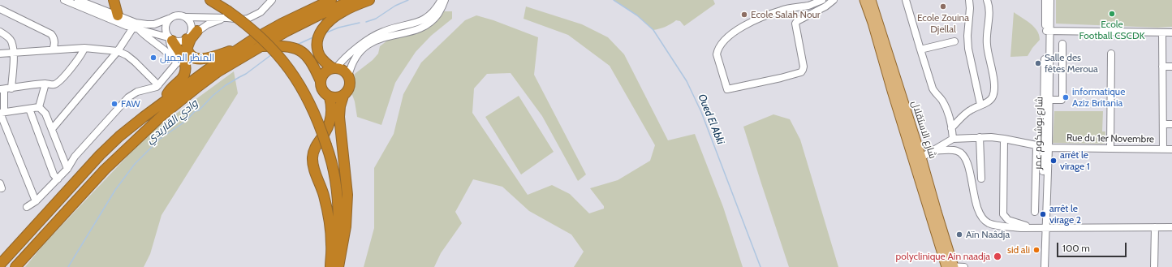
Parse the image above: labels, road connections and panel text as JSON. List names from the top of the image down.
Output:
{
  "streets": {
    "main road": ["شارع الاستقلال"],
    "street": ["شارع بوشكوم عمر", "Rue du 1er Novembre"]
  },
  "crossings": [
    ["شارع بوشكوم عمر", "Rue du 1er Novembre"]
  ],
  "water": ["Oued El Abki", "وادي القاريدي"],
  "places": [
    "Ecole Zouina Djellal",
    "Ecole Football CSCDK",
    "Ecole Salah Nour",
    "المنظر الجميل",
    "Salle des fêtes Meroua",
    "informatique Aziz Britania",
    "FAW",
    "arrêt le virage 1",
    "arrêt le virage 2",
    "Aïn Naâdja",
    "sid ali",
    "polyclinique Ain naadja"
  ],
  "scale_bar": "100 m"
}
